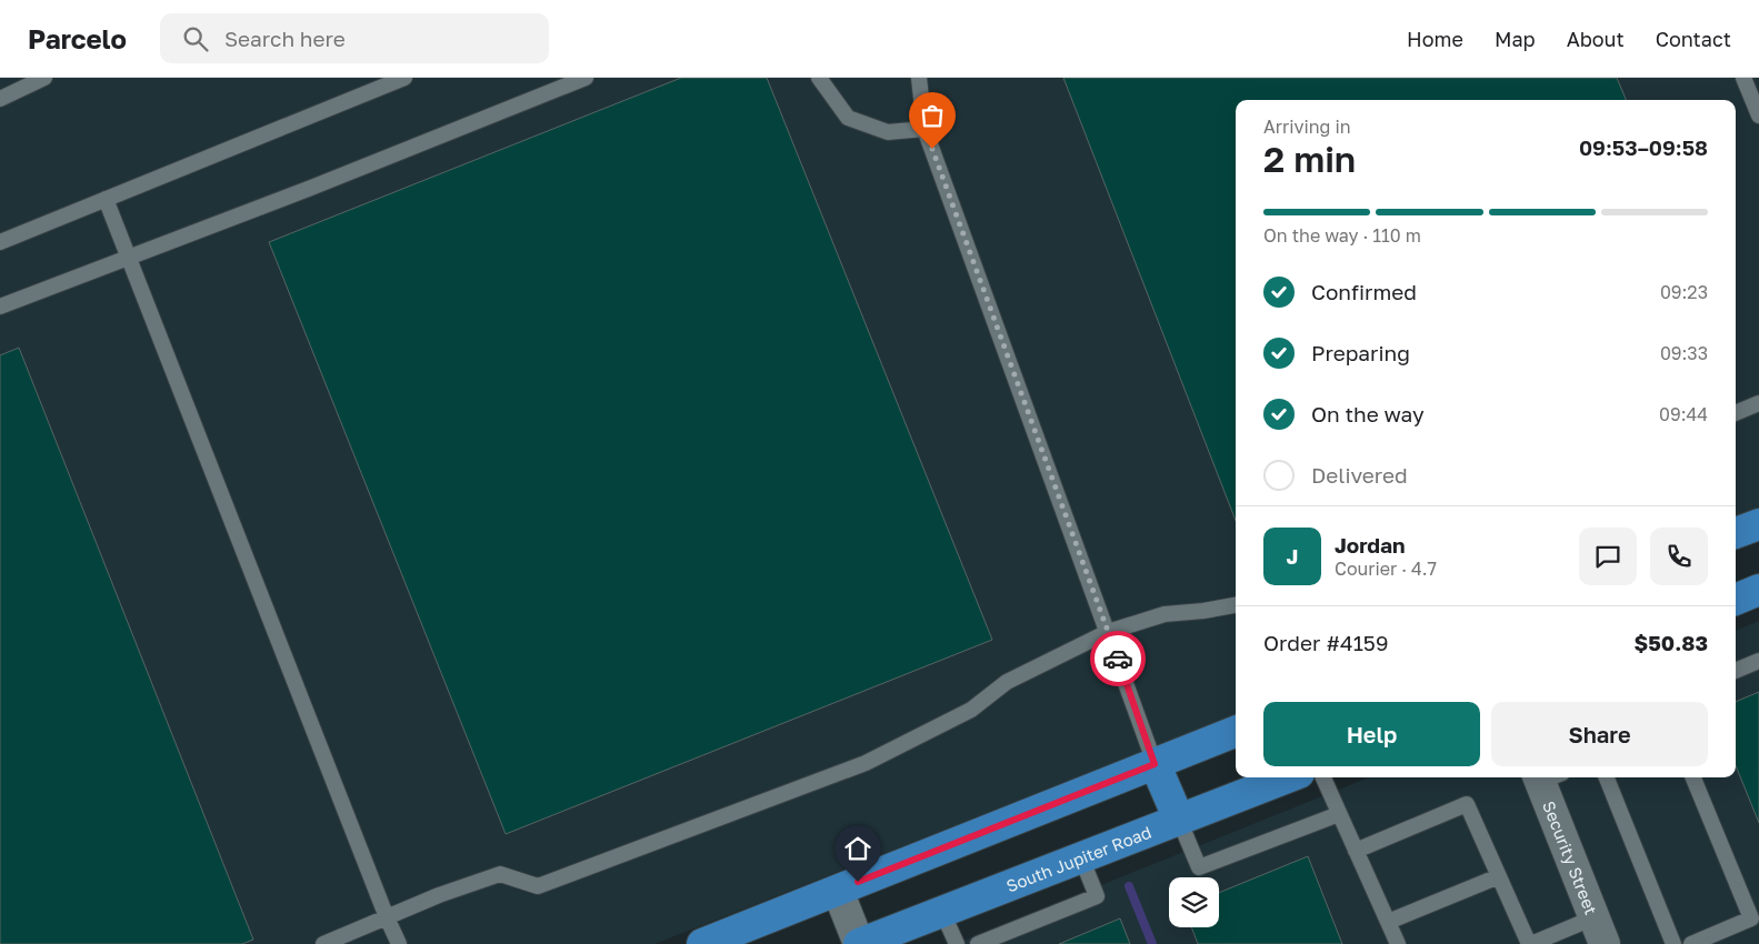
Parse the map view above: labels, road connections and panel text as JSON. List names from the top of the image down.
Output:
{
  "streets": {
    "main road": ["South Jupiter Road"],
    "street": ["Security Street"]
  },
  "page": {
    "header": "Parcelo",
    "search": "Search here",
    "nav": [
      "Home",
      "Map",
      "About",
      "Contact"
    ],
    "heading": ["2 min", "Arriving in", "09:53–09:58"],
    "panel": [
      "Jordan",
      "Courier · 4.7",
      "Order #4159",
      "$50.83"
    ],
    "bar": "On the way · 110 m",
    "list": [
      ["Confirmed", "09:23"],
      ["Preparing", "09:33"],
      ["On the way", "09:44"],
      "Delivered"
    ],
    "round": "J",
    "buttons": ["Help", "Share"]
  }
}
